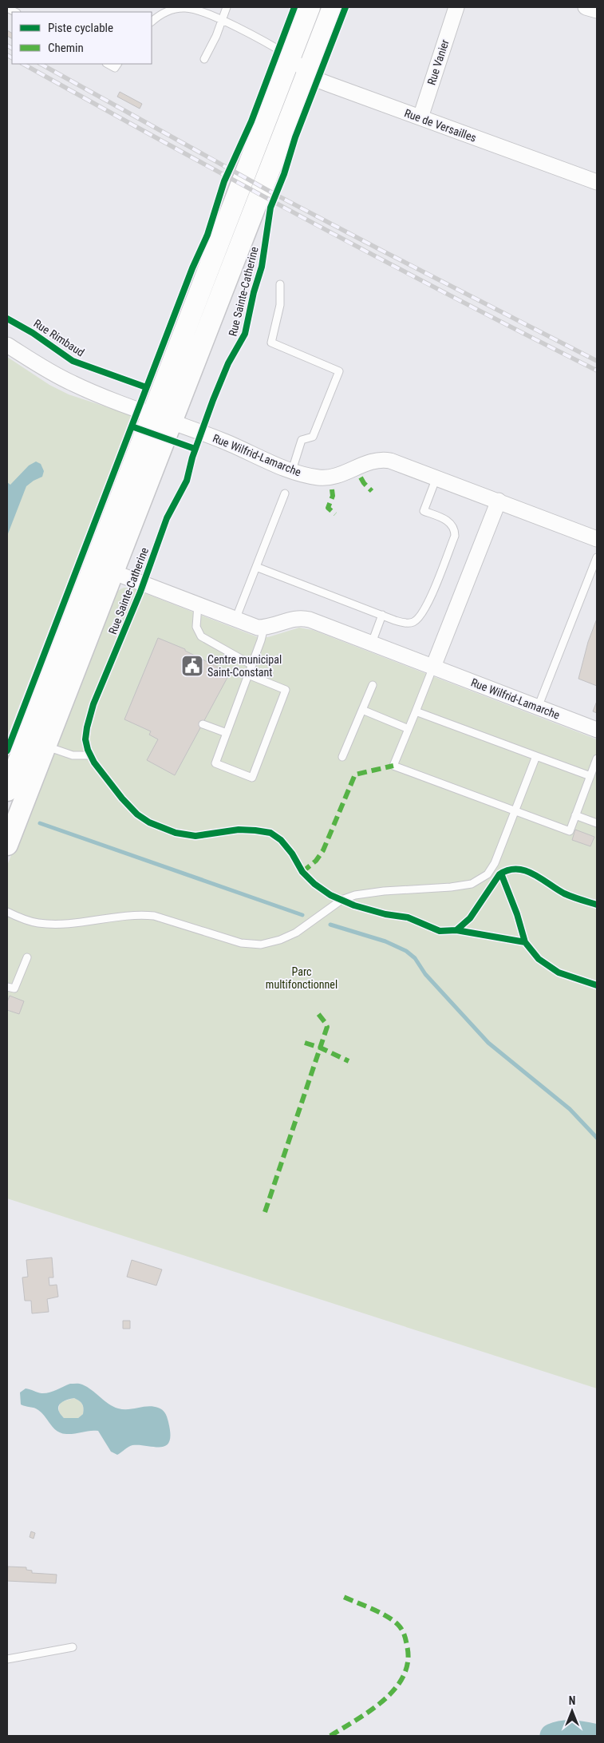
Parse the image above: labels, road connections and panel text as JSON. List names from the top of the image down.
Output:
{
  "streets": {
    "street": [
      "Rue Vanier",
      "Rue de Versailles",
      "Rue Sainte-Catherine",
      "Rue Wilfrid-Lamarche"
    ],
    "cycle path": ["Rue Rimbaud"]
  },
  "crossings": [
    ["Rue Vanier", "Rue de Versailles"],
    ["Rue de Versailles", "Rue Sainte-Catherine"],
    ["Rue Sainte-Catherine", "Rue Wilfrid-Lamarche"]
  ],
  "parks": ["Parc multifonctionnel"],
  "places": {
    "public building": ["Centre municipal Saint-Constant"]
  },
  "legend": ["Piste cyclable", "Chemin"],
  "north": "top"
}
